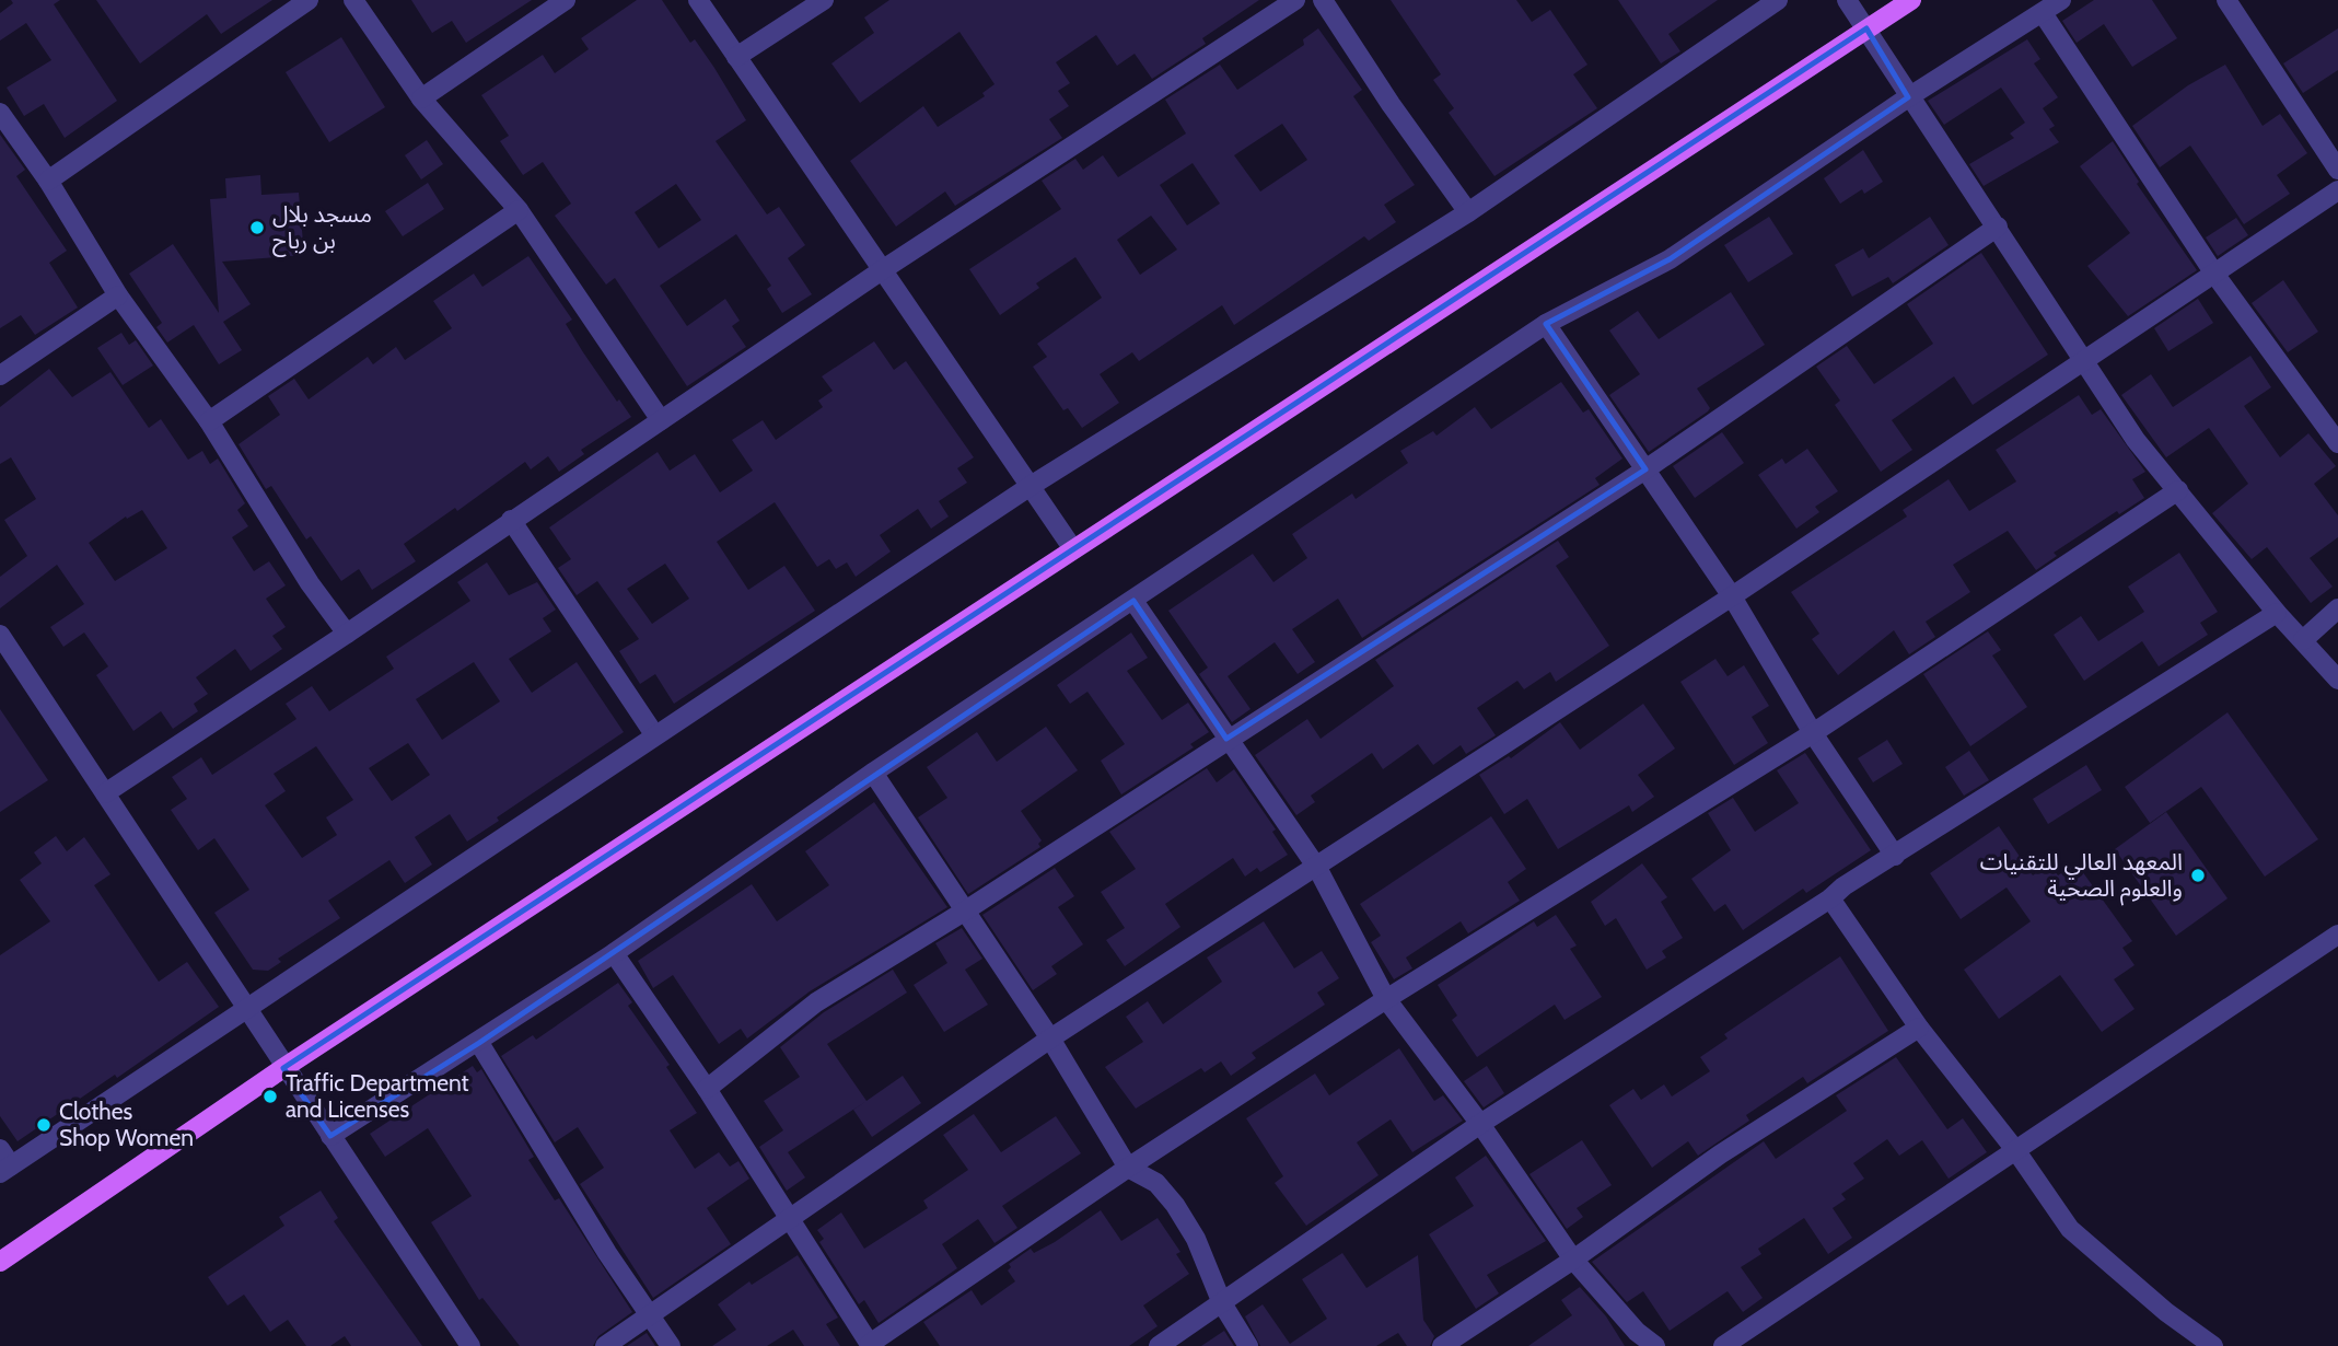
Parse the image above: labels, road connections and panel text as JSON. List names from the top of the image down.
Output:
{
  "places": [
    "مسجد بلال بن رباح",
    "المعهد العالي للتقنيات والعلوم الصحية",
    "Traffic Department and Licenses",
    "Clothes Shop Women"
  ]
}
